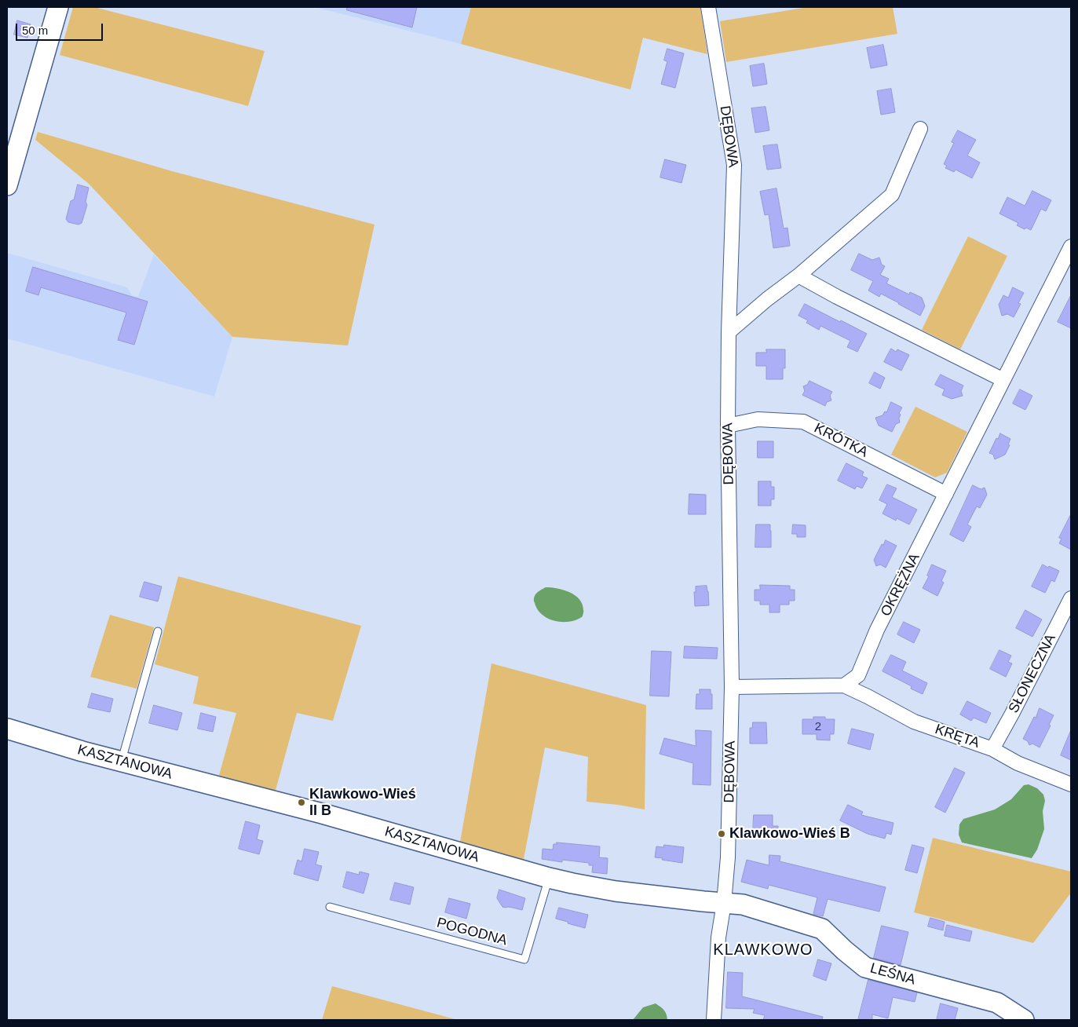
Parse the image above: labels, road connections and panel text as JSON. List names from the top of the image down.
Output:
{
  "streets": {
    "street": [
      "DĘBOWA",
      "KRÓTKA",
      "OKRĘŻNA",
      "SŁONECZNA",
      "KRĘTA",
      "KASZTANOWA",
      "LEŚNA"
    ],
    "lane": ["POGODNA"]
  },
  "crossings": [
    ["DĘBOWA", "KRÓTKA"],
    ["DĘBOWA", "KASZTANOWA"],
    ["DĘBOWA", "LEŚNA"],
    ["KRÓTKA", "OKRĘŻNA"],
    ["OKRĘŻNA", "KRĘTA"],
    ["SŁONECZNA", "KRĘTA"],
    ["KASZTANOWA", "POGODNA"],
    ["KASZTANOWA", "LEŚNA"]
  ],
  "districts": ["KLAWKOWO"],
  "places": ["Klawkowo-Wieś II B", "Klawkowo-Wieś B"],
  "house_numbers": ["2"],
  "scale_bar": "50 m"
}
